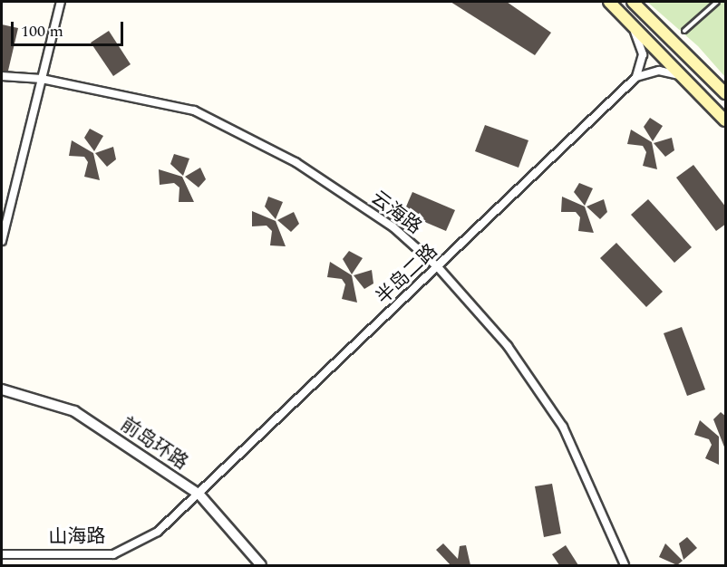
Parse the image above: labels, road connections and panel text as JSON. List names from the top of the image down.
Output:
{
  "streets": {
    "street": [
      "云海路",
      "半岛二路",
      "前岛环路",
      "山海路"
    ]
  },
  "crossings": [
    ["云海路", "半岛二路"],
    ["半岛二路", "前岛环路"],
    ["半岛二路", "山海路"],
    ["前岛环路", "山海路"]
  ],
  "scale_bar": "100 m"
}
